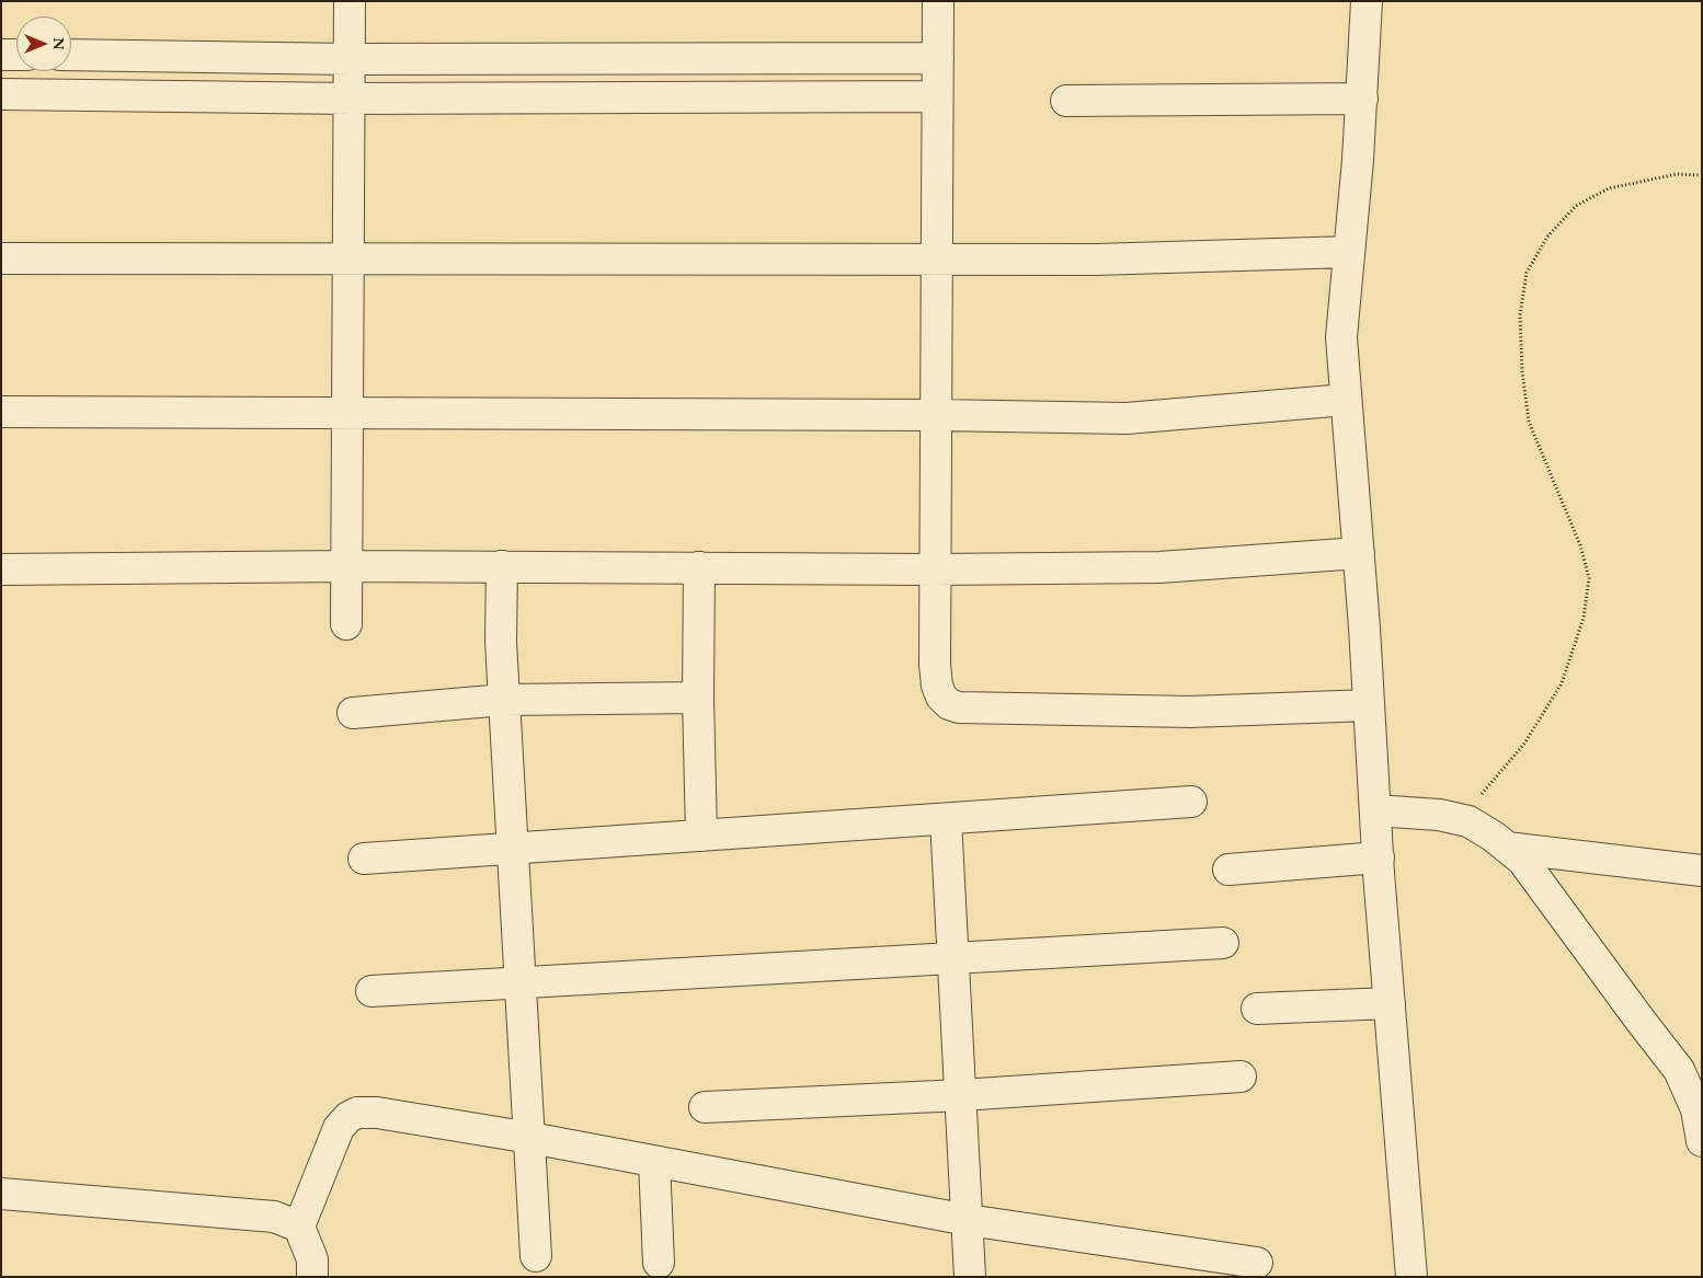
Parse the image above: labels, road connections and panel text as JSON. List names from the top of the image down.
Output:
{
  "north": "right"
}
